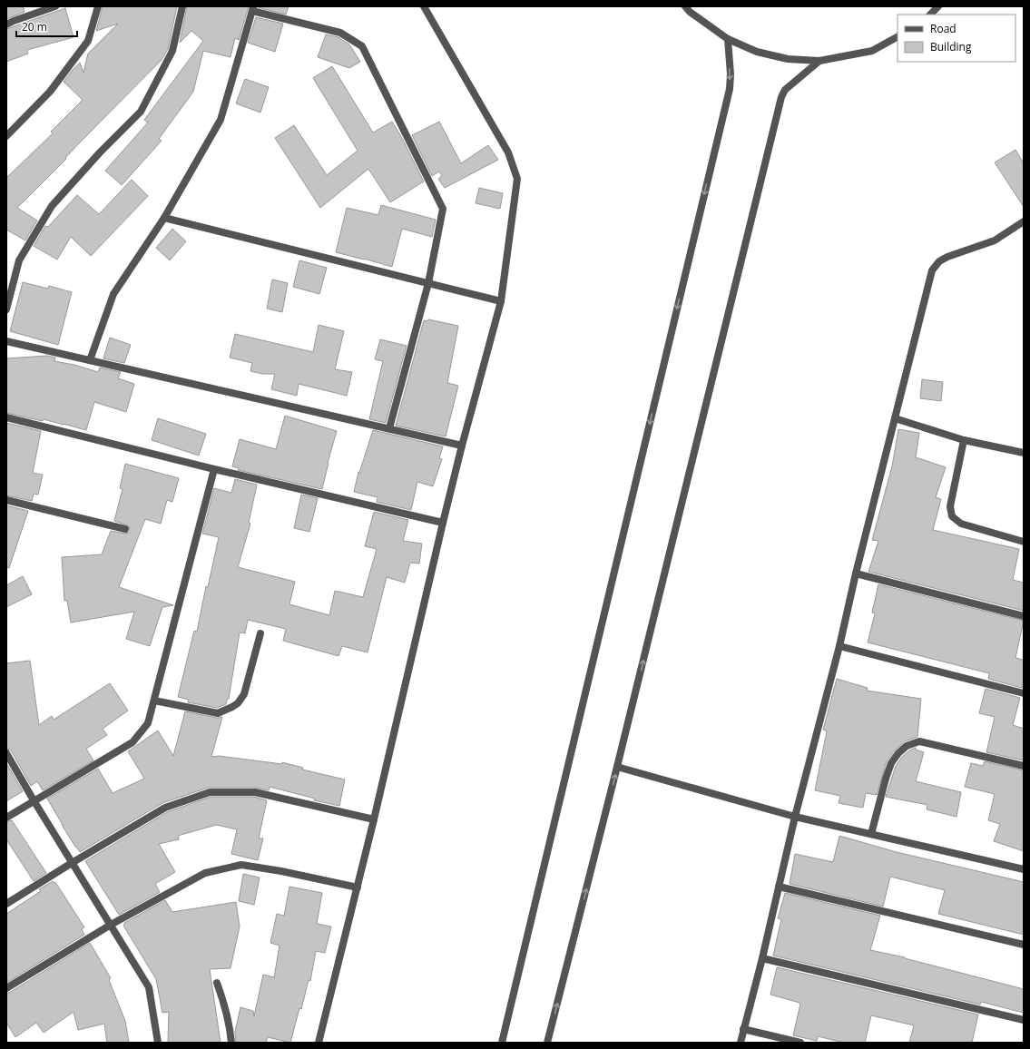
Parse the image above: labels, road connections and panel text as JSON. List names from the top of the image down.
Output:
{
  "legend": ["Road", "Building"],
  "scale_bar": "20 m"
}
